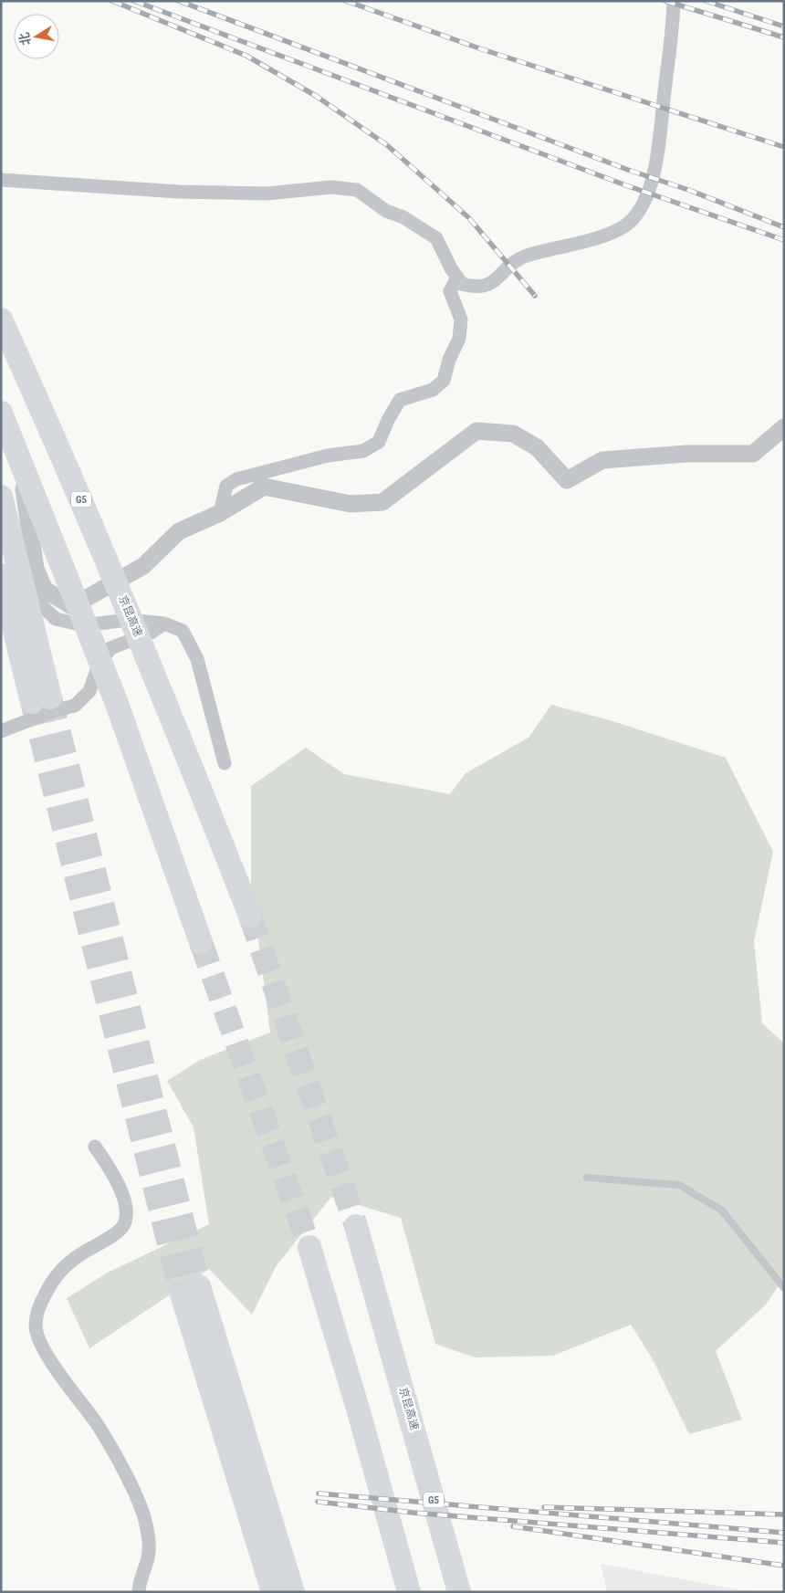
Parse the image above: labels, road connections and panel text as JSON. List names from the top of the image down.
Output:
{
  "streets": {
    "highway": ["G5", "京昆高速"]
  },
  "north": "left"
}
